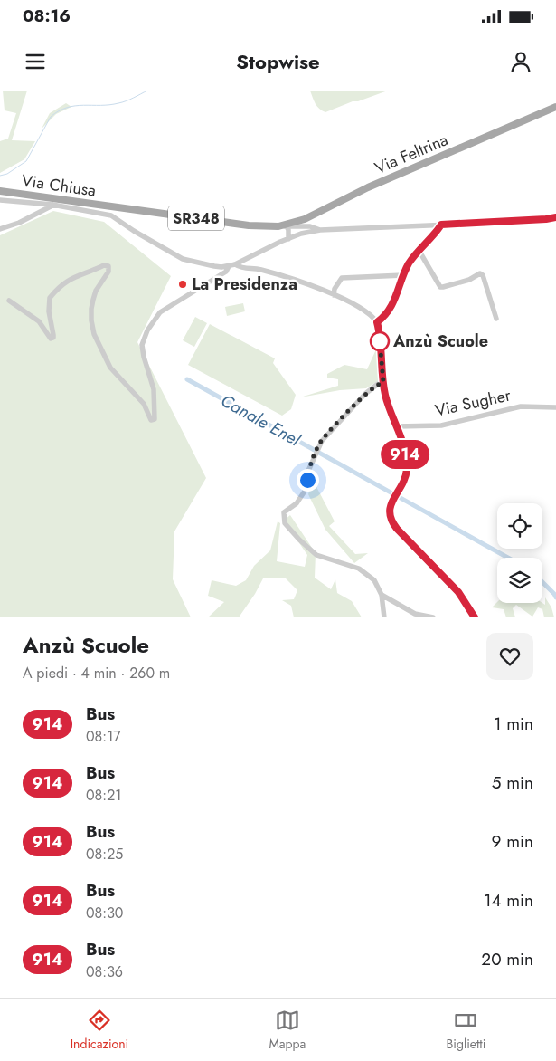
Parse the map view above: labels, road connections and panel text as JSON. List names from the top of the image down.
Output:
{
  "streets": {
    "main road": ["Via Feltrina", "Via Chiusa", "SR348"],
    "street": ["Via Sugher"]
  },
  "crossings": [
    ["Via Feltrina", "Via Chiusa"]
  ],
  "water": ["Canale Enel"],
  "places": ["La Presidenza", "Anzù Scuole"],
  "lines": ["bus line 914"],
  "page": {
    "status": "08:16",
    "header": "Stopwise",
    "on_map": "914",
    "heading": ["Anzù Scuole", "A piedi · 4 min · 260 m"],
    "list": [
      {
        "mark": "914",
        "name": "Bus",
        "note": "08:17",
        "value": "1 min"
      },
      {
        "mark": "914",
        "name": "Bus",
        "note": "08:21",
        "value": "5 min"
      },
      {
        "mark": "914",
        "name": "Bus",
        "note": "08:25",
        "value": "9 min"
      },
      {
        "mark": "914",
        "name": "Bus",
        "note": "08:30",
        "value": "14 min"
      },
      {
        "mark": "914",
        "name": "Bus",
        "note": "08:36",
        "value": "20 min"
      }
    ],
    "tabs": ["Indicazioni", "Mappa", "Biglietti"]
  }
}
